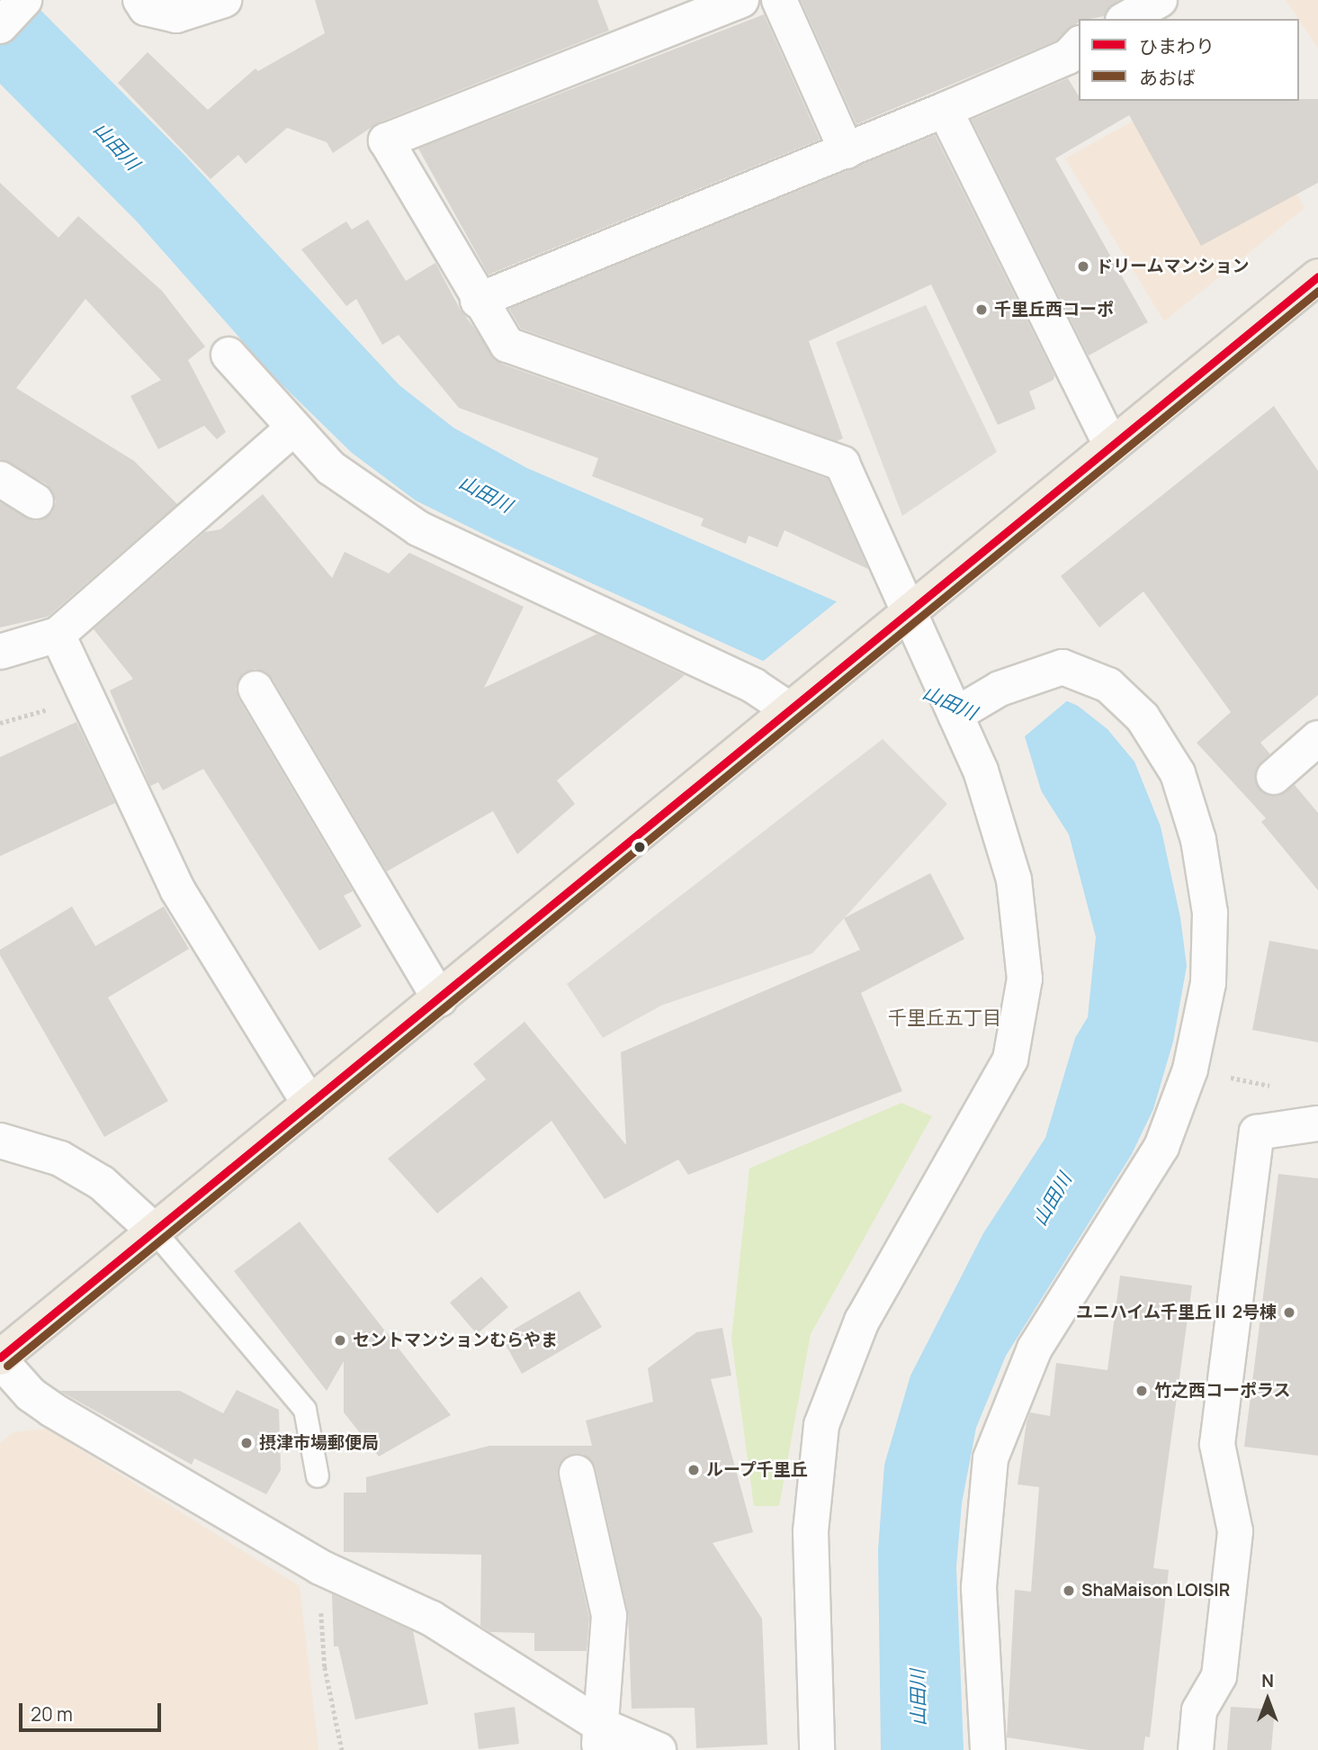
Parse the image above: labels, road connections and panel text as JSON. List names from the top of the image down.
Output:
{
  "districts": ["千里丘五丁目"],
  "water": ["山田川"],
  "places": [
    "ドリームマンション",
    "千里丘西コーポ",
    "ユニハイム千里丘Ⅱ 2号棟",
    "セントマンションむらやま",
    "竹之西コーポラス",
    "摂津市場郵便局",
    "ループ千里丘",
    "ShaMaison LOISIR"
  ],
  "lines": ["transit line ひまわり", "transit line あおば"],
  "legend": ["ひまわり", "あおば"],
  "scale_bar": "20 m",
  "north": "top"
}
